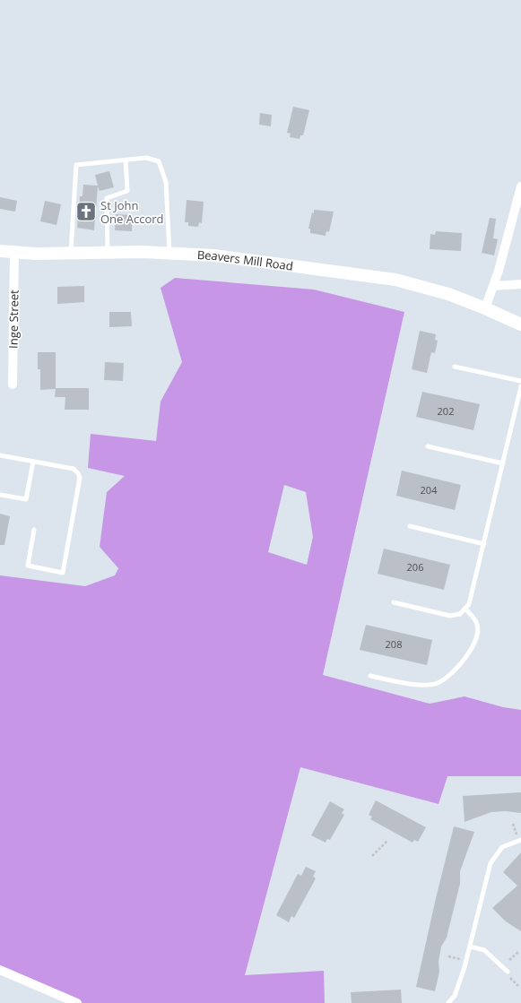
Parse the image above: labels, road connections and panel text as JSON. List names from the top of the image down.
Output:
{
  "streets": {
    "street": ["Beavers Mill Road", "Inge Street"]
  },
  "crossings": [
    ["Beavers Mill Road", "Inge Street"]
  ],
  "places": {
    "church": ["St John One Accord"]
  },
  "house_numbers": [
    "202",
    "204",
    "206",
    "208"
  ]
}
